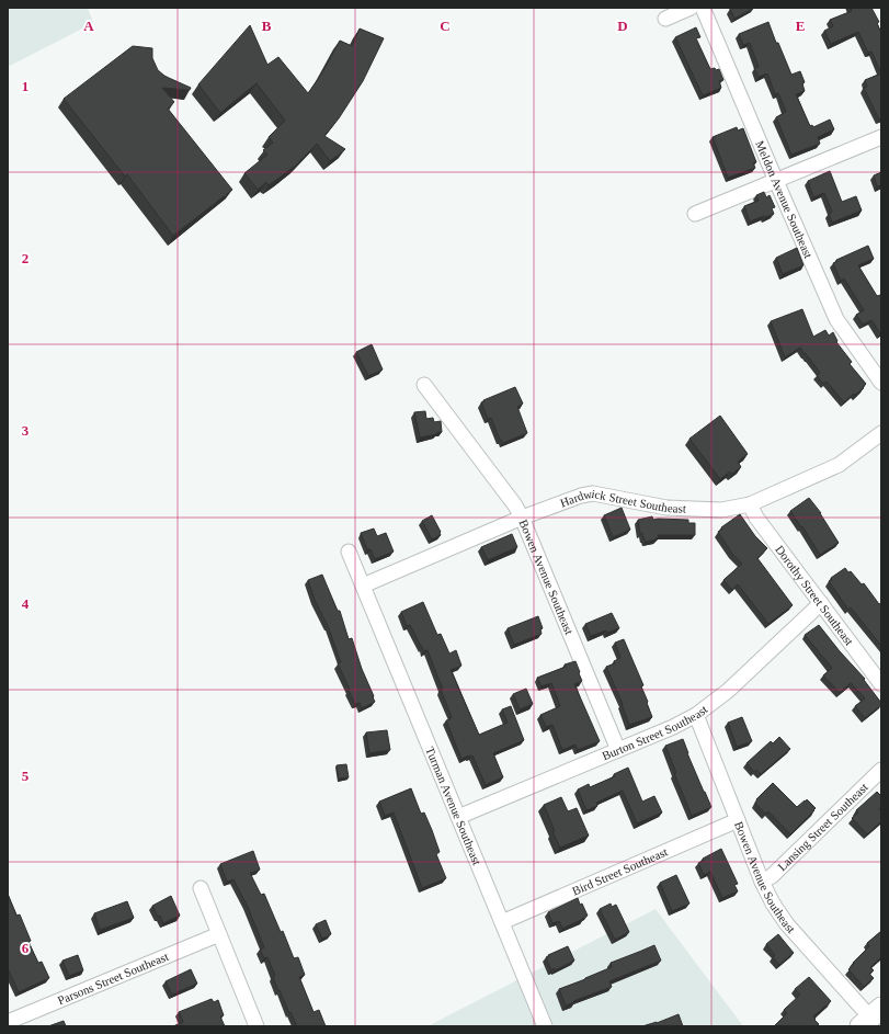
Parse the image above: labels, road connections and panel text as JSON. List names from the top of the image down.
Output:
{
  "streets": {
    "street": [
      "Meldon Avenue Southeast",
      "Hardwick Street Southeast",
      "Bowen Avenue Southeast",
      "Dorothy Street Southeast",
      "Burton Street Southeast",
      "Turman Avenue Southeast",
      "Lansing Street Southeast",
      "Bird Street Southeast",
      "Parsons Street Southeast"
    ]
  },
  "crossings": [
    ["Hardwick Street Southeast", "Bowen Avenue Southeast"],
    ["Hardwick Street Southeast", "Dorothy Street Southeast"],
    ["Hardwick Street Southeast", "Turman Avenue Southeast"],
    ["Bowen Avenue Southeast", "Burton Street Southeast"],
    ["Bowen Avenue Southeast", "Lansing Street Southeast"],
    ["Bowen Avenue Southeast", "Bird Street Southeast"],
    ["Dorothy Street Southeast", "Burton Street Southeast"],
    ["Burton Street Southeast", "Turman Avenue Southeast"],
    ["Turman Avenue Southeast", "Bird Street Southeast"]
  ],
  "grid": {
    "columns": [
      "A",
      "B",
      "C",
      "D",
      "E"
    ],
    "rows": [
      "1",
      "2",
      "3",
      "4",
      "5",
      "6"
    ]
  }
}
